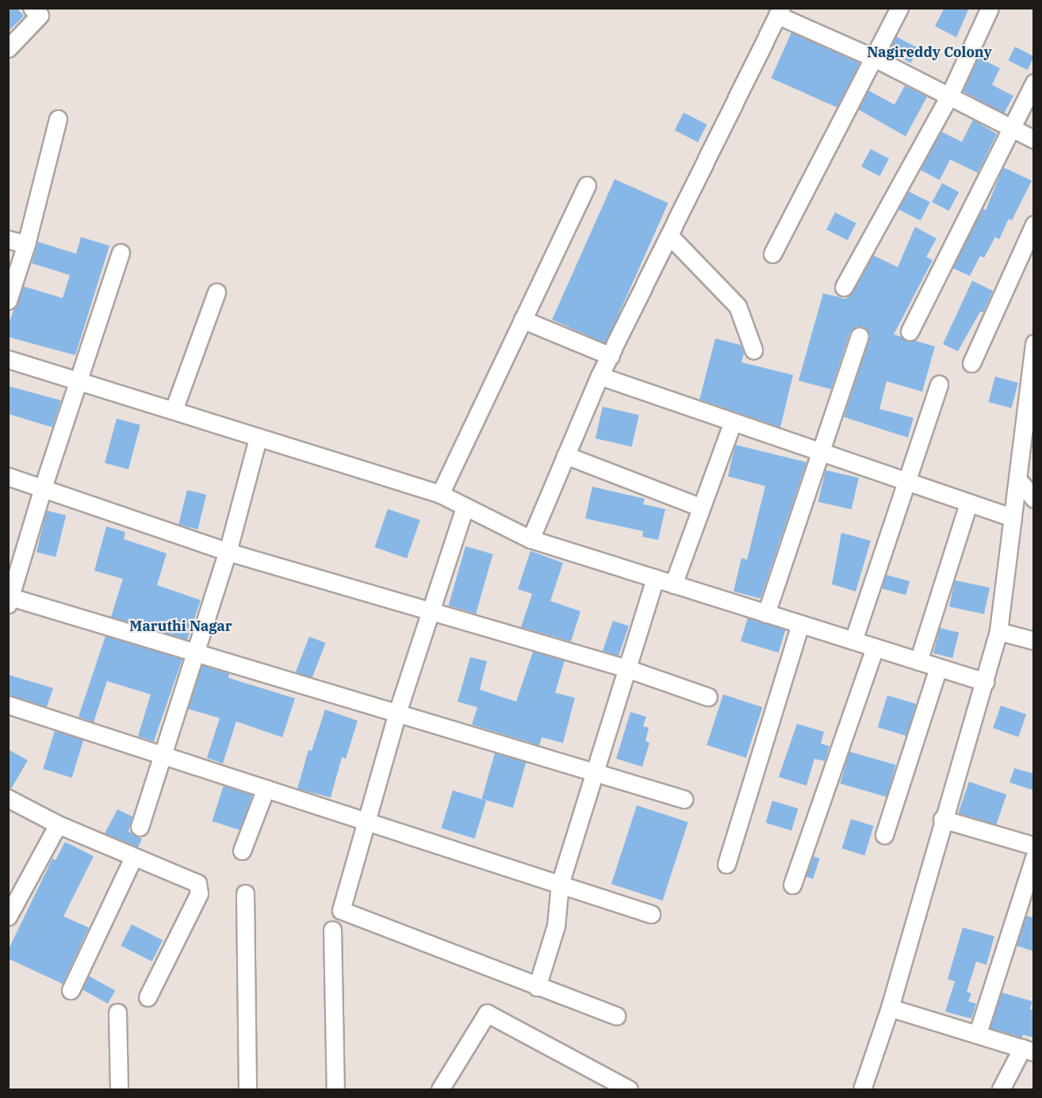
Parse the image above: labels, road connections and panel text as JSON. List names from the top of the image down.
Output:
{
  "districts": ["Nagireddy Colony", "Maruthi Nagar"]
}
